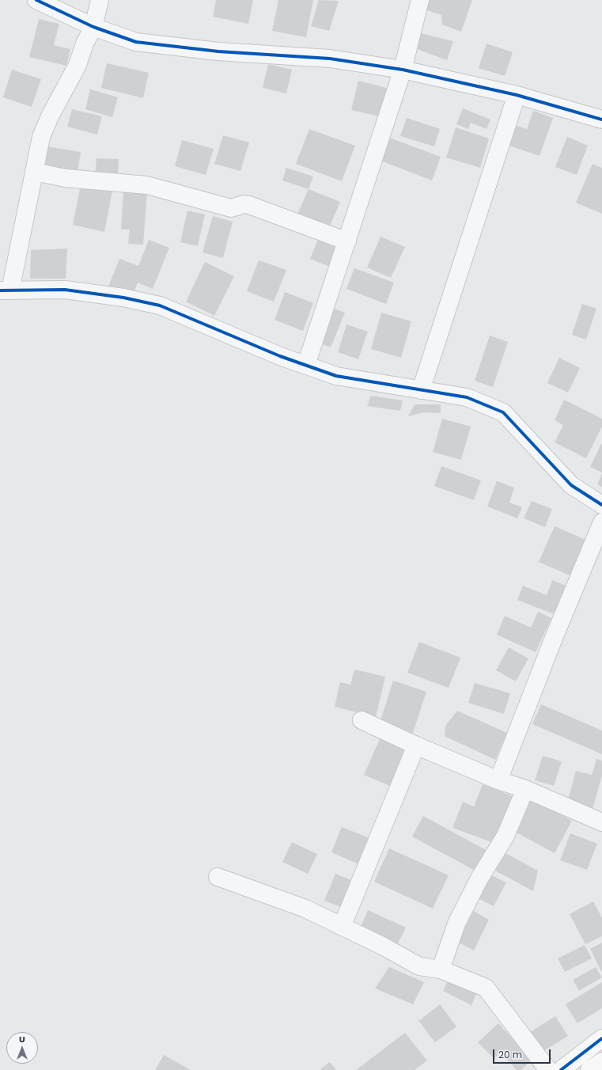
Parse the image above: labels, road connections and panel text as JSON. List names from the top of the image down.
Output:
{
  "scale_bar": "20 m",
  "north": "top"
}
